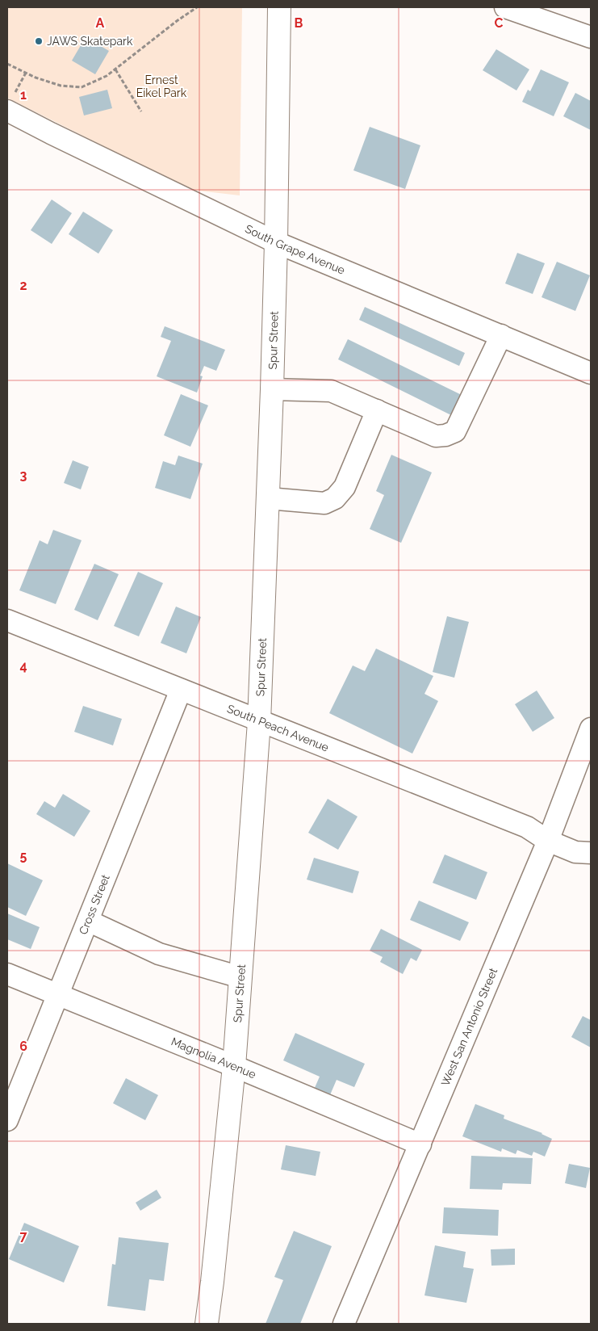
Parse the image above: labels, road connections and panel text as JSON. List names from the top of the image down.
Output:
{
  "streets": {
    "main road": ["Spur Street"],
    "street": [
      "South Grape Avenue",
      "South Peach Avenue",
      "Cross Street",
      "West San Antonio Street",
      "Magnolia Avenue"
    ]
  },
  "crossings": [
    ["South Grape Avenue", "Spur Street"],
    ["Spur Street", "South Peach Avenue"],
    ["Spur Street", "Magnolia Avenue"],
    ["South Peach Avenue", "Cross Street"],
    ["South Peach Avenue", "West San Antonio Street"],
    ["Cross Street", "Magnolia Avenue"],
    ["West San Antonio Street", "Magnolia Avenue"]
  ],
  "parks": ["Ernest Eikel Park"],
  "places": ["JAWS Skatepark"],
  "grid": {
    "columns": ["A", "B", "C"],
    "rows": [
      "1",
      "2",
      "3",
      "4",
      "5",
      "6",
      "7"
    ]
  }
}
